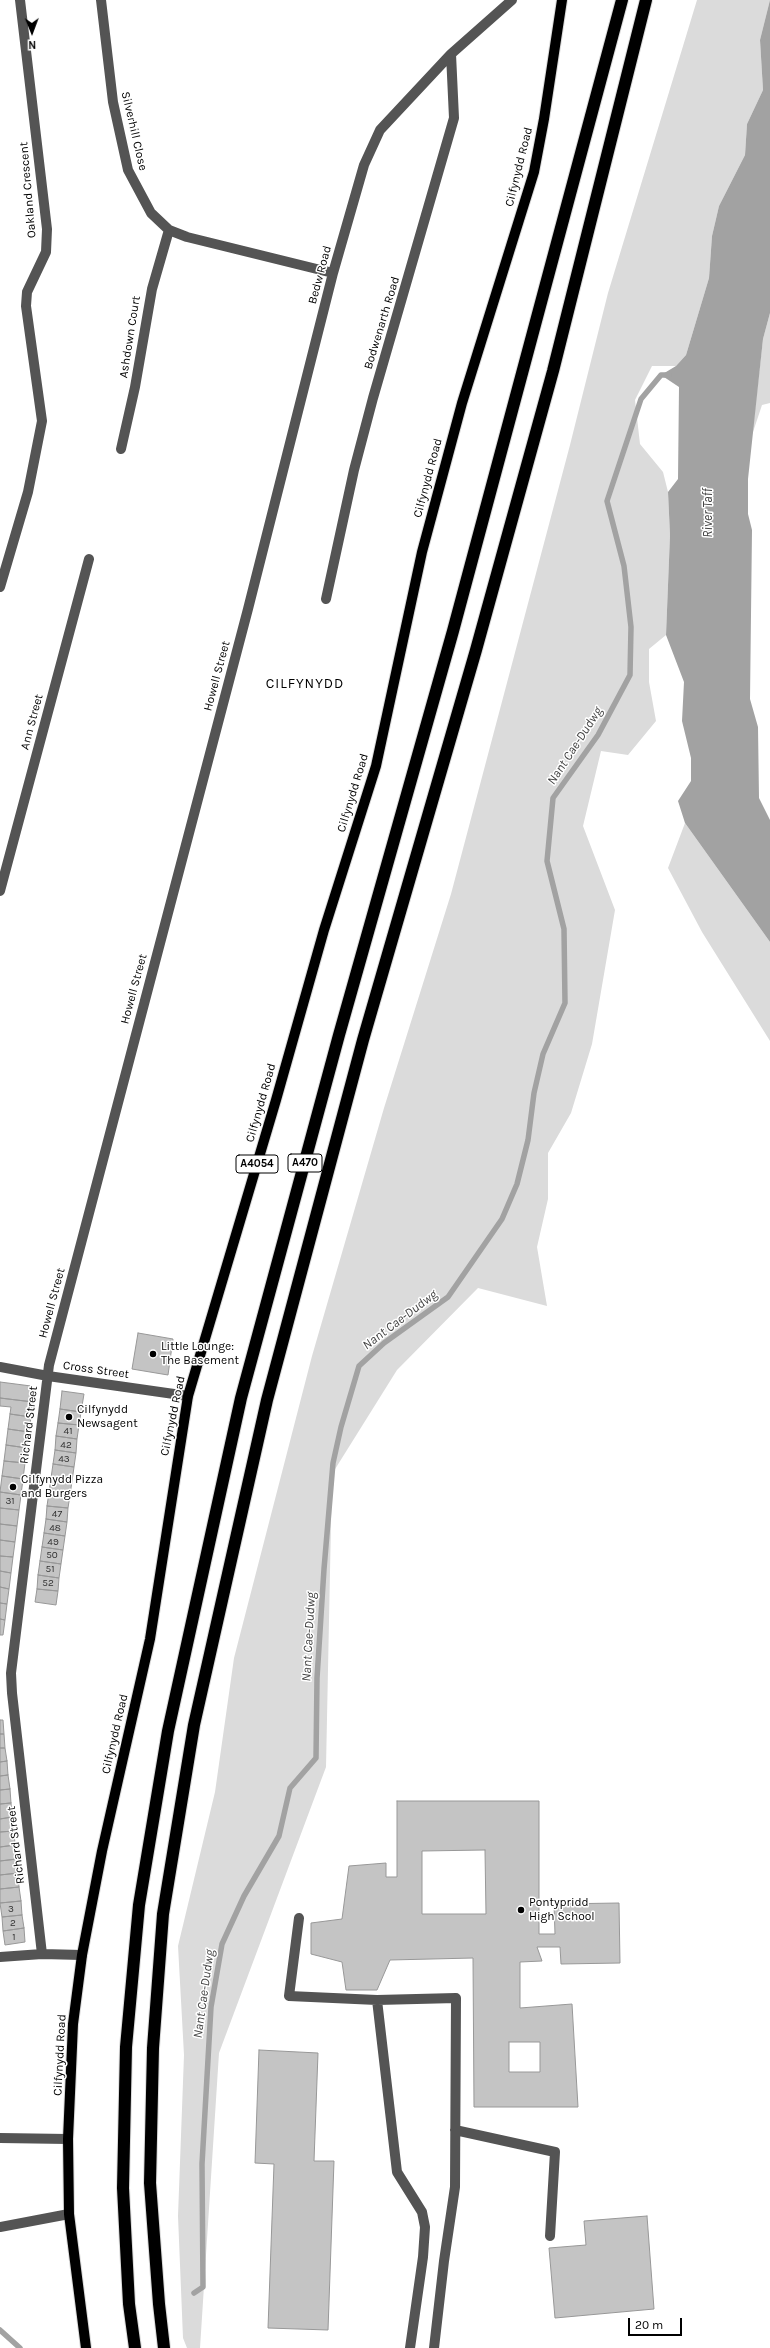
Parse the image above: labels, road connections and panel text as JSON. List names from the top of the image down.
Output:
{
  "streets": {
    "highway": ["A470"],
    "main road": ["Cilfynydd Road", "A4054"],
    "street": [
      "Silverhill Close",
      "Oakland Crescent",
      "Bedw Road",
      "Bodwenarth Road",
      "Ashdown Court",
      "Howell Street",
      "Ann Street",
      "Cross Street",
      "Richard Street"
    ]
  },
  "crossings": [
    ["Silverhill Close", "Bedw Road"],
    ["Silverhill Close", "Ashdown Court"],
    ["Cilfynydd Road", "Cross Street"],
    ["Bedw Road", "Bodwenarth Road"],
    ["Bedw Road", "Howell Street"],
    ["Howell Street", "Cross Street"],
    ["Howell Street", "Richard Street"],
    ["Cross Street", "Richard Street"]
  ],
  "districts": ["CILFYNYDD"],
  "water": ["River Taff", "Nant Cae-Dudwg"],
  "places": [
    "Little Lounge: The Basement",
    "Cilfynydd Newsagent",
    "Cilfynydd Pizza and Burgers",
    "Pontypridd High School"
  ],
  "house_numbers": [
    "41",
    "42",
    "43",
    "31",
    "47",
    "48",
    "49",
    "50",
    "51",
    "52",
    "3",
    "2",
    "1"
  ],
  "scale_bar": "20 m",
  "north": "bottom"
}
